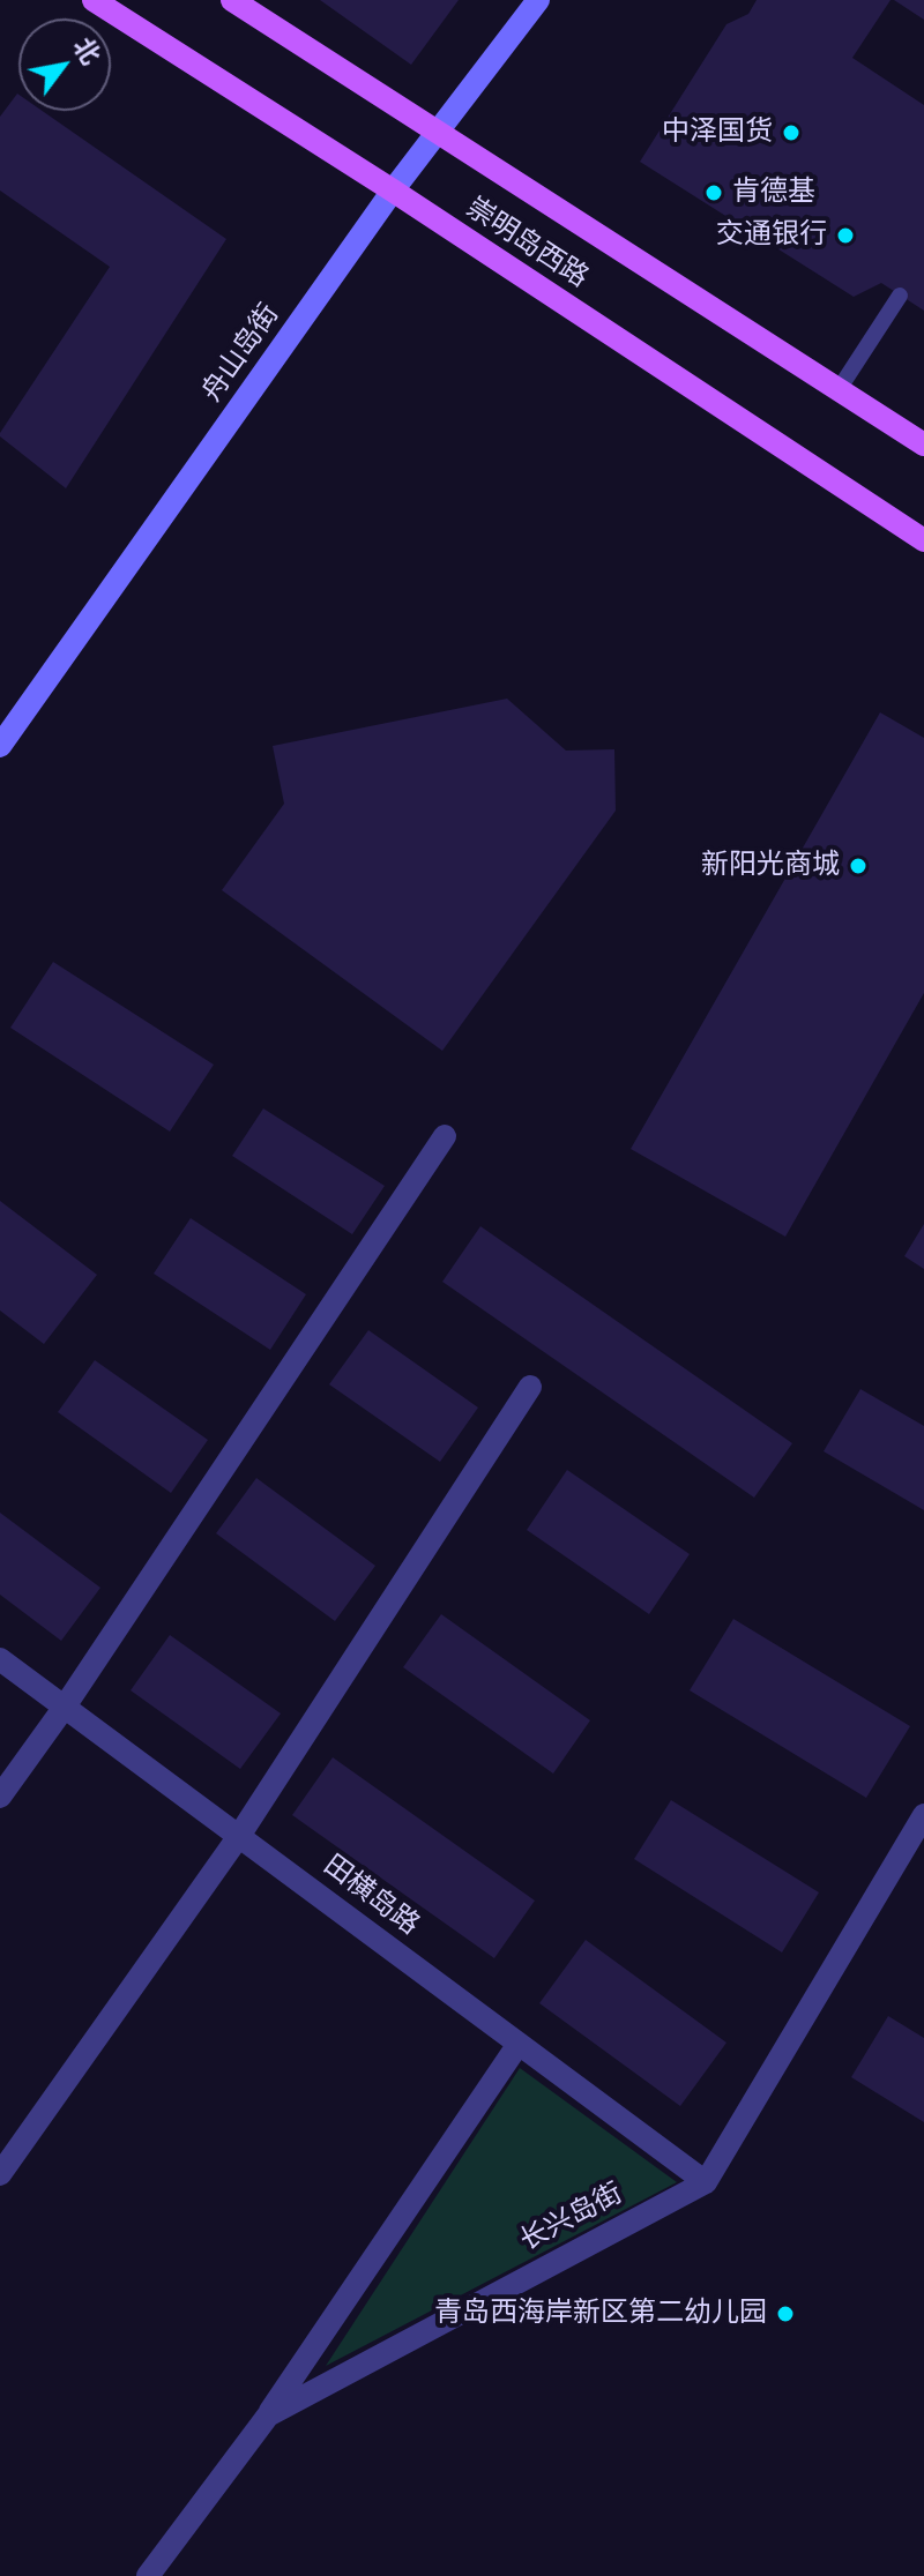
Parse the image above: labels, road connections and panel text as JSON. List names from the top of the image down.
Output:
{
  "streets": {
    "main road": ["崇明岛西路"],
    "street": ["舟山岛街", "田横岛路", "长兴岛街"]
  },
  "crossings": [
    ["崇明岛西路", "舟山岛街"],
    ["田横岛路", "长兴岛街"]
  ],
  "places": [
    "中泽国货",
    "肯德基",
    "交通银行",
    "新阳光商城",
    "青岛西海岸新区第二幼儿园"
  ],
  "north": "top right"
}
